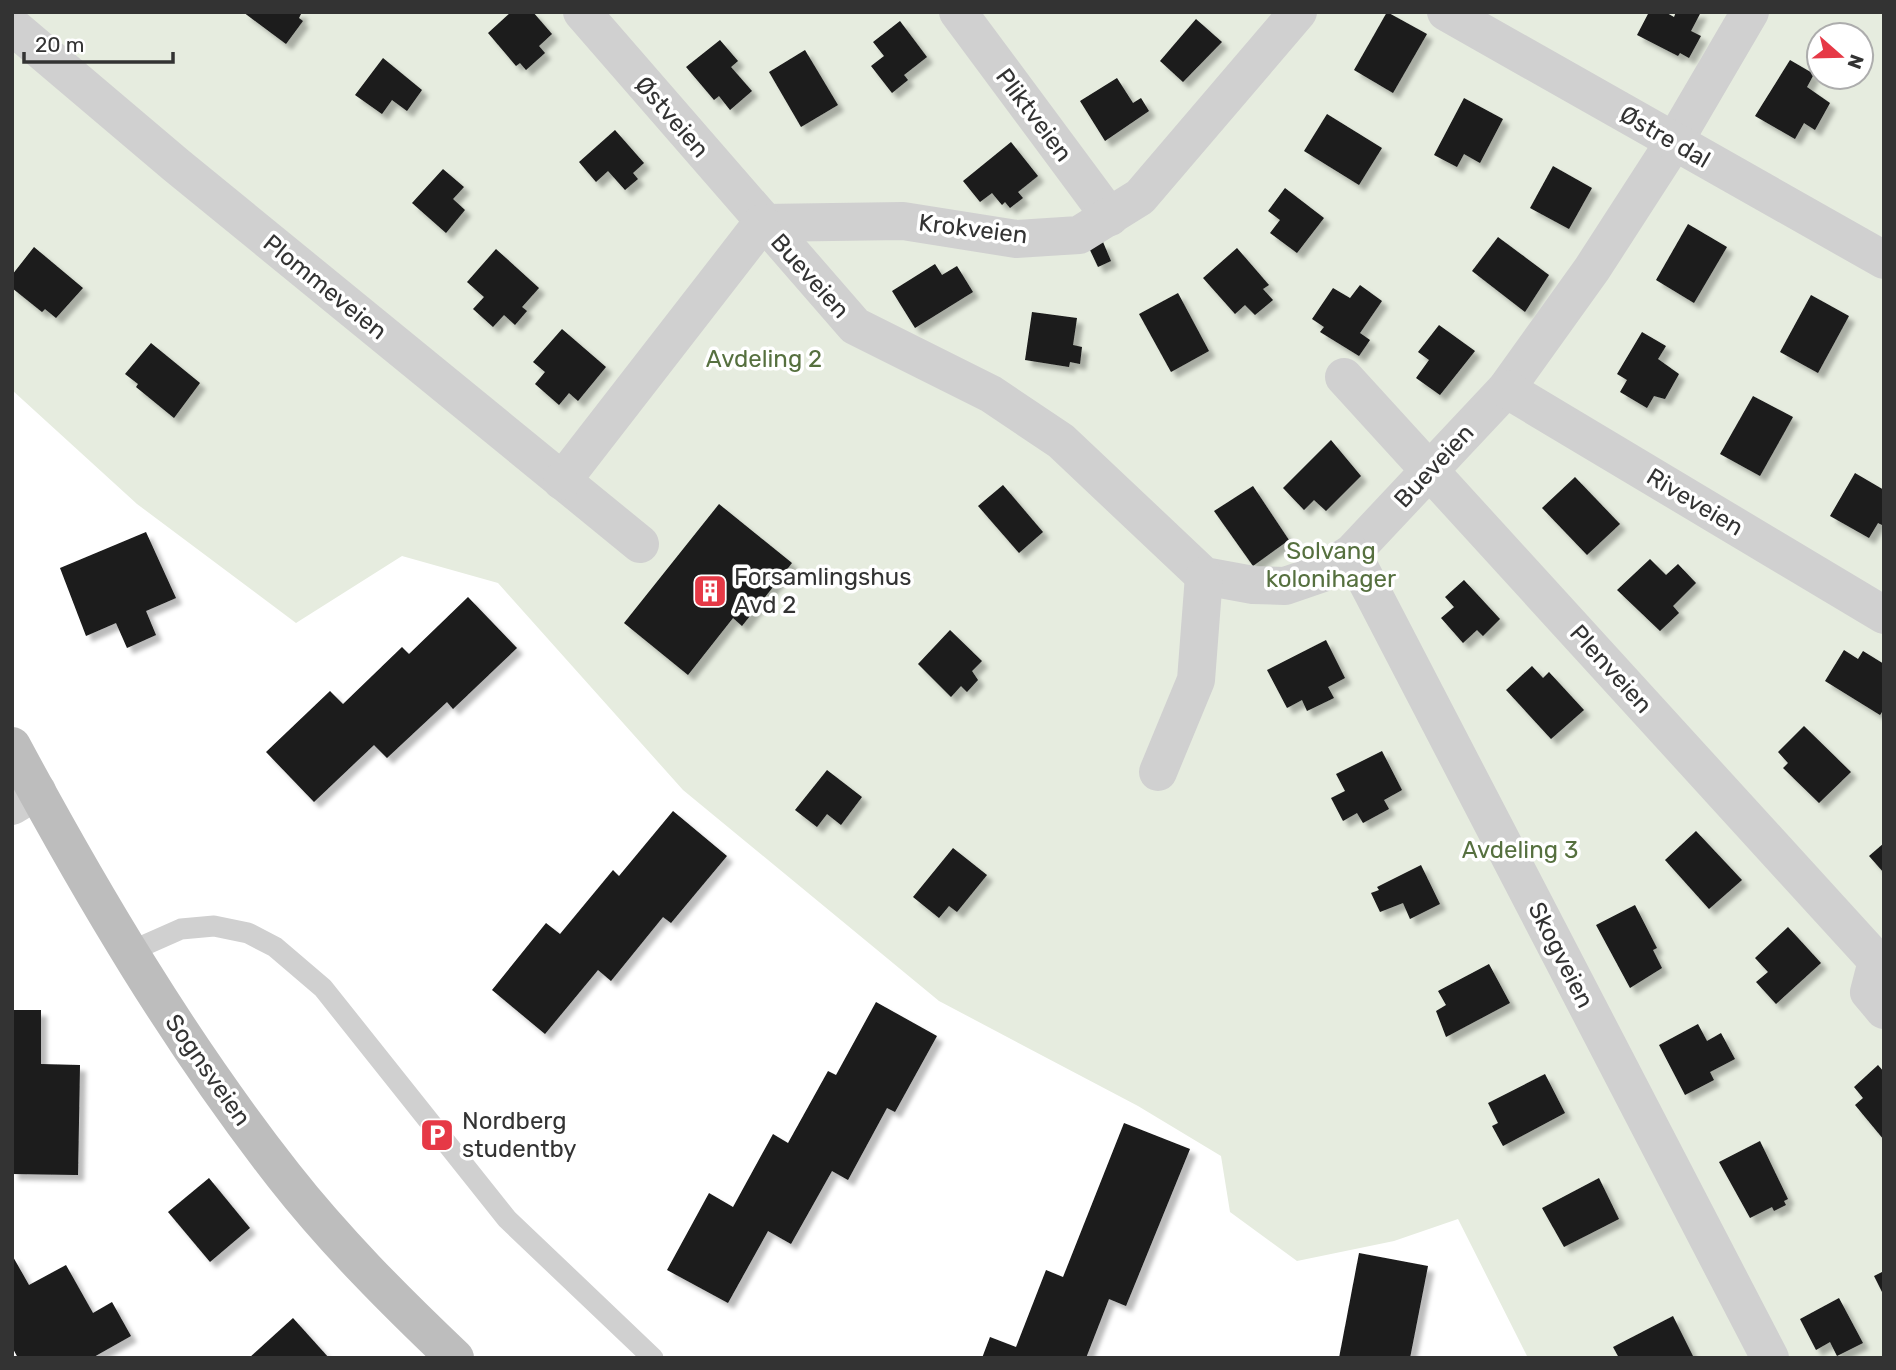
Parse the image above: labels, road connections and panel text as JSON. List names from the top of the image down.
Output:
{
  "streets": {
    "main road": ["Sognsveien"],
    "street": [
      "Pliktveien",
      "Østveien",
      "Østre dal",
      "Krokveien",
      "Bueveien",
      "Plommeveien",
      "Riveveien",
      "Plenveien",
      "Skogveien"
    ]
  },
  "crossings": [
    ["Pliktveien", "Krokveien"],
    ["Østveien", "Krokveien"],
    ["Østveien", "Bueveien"],
    ["Østre dal", "Bueveien"],
    ["Krokveien", "Bueveien"],
    ["Bueveien", "Riveveien"],
    ["Bueveien", "Plenveien"],
    ["Bueveien", "Skogveien"]
  ],
  "parks": ["Avdeling 2", "Solvang kolonihager", "Avdeling 3"],
  "places": {
    "building": ["Forsamlingshus Avd 2"],
    "parking": ["Nordberg studentby"]
  },
  "scale_bar": "20 m",
  "north": "right"
}
